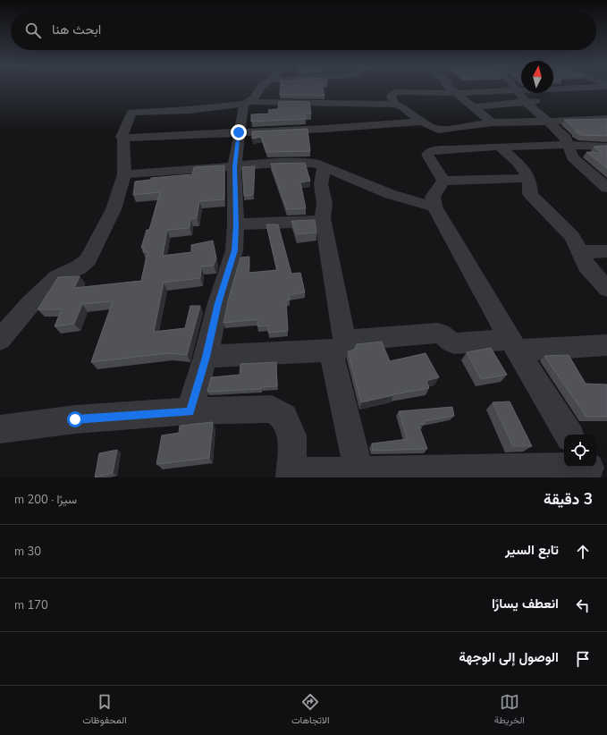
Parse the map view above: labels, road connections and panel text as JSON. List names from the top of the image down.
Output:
{
  "north": "top",
  "page": {
    "search": "ابحث هنا",
    "heading": ["3 دقيقة", "سيرًا · 200 m"],
    "list": [
      ["تابع السير", "30 m"],
      ["انعطف يسارًا", "170 m"],
      "الوصول إلى الوجهة"
    ],
    "nav": ["الخريطة", "الاتجاهات", "المحفوظات"]
  }
}
